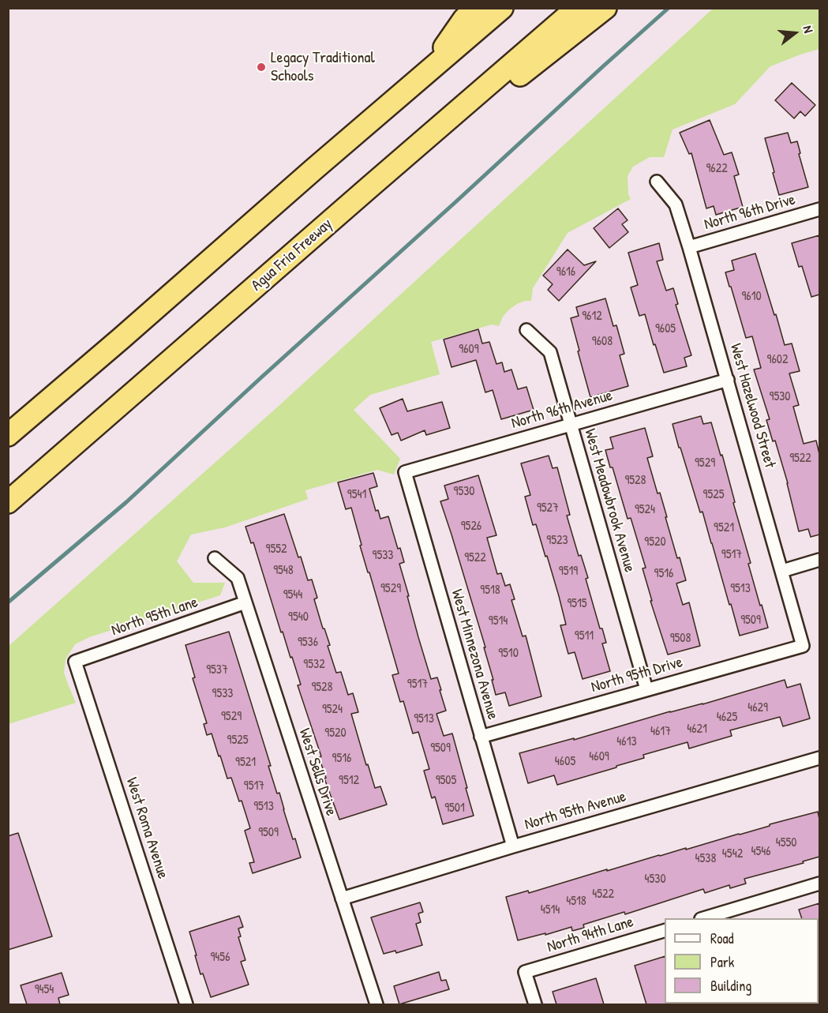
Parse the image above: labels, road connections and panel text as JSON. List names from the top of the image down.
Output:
{
  "streets": {
    "highway": ["Agua Fria Freeway"],
    "street": [
      "North 96th Drive",
      "West Hazelwood Street",
      "North 96th Avenue",
      "West Meadowbrook Avenue",
      "North 95th Lane",
      "West Minnezona Avenue",
      "North 95th Drive",
      "West Sells Drive",
      "North 95th Avenue",
      "West Roma Avenue",
      "North 94th Lane"
    ]
  },
  "crossings": [
    ["North 96th Drive", "West Hazelwood Street"],
    ["West Hazelwood Street", "North 96th Avenue"],
    ["West Hazelwood Street", "North 95th Drive"],
    ["North 96th Avenue", "West Meadowbrook Avenue"],
    ["North 96th Avenue", "West Minnezona Avenue"],
    ["West Meadowbrook Avenue", "North 95th Drive"],
    ["North 95th Lane", "West Sells Drive"],
    ["North 95th Lane", "West Roma Avenue"],
    ["West Minnezona Avenue", "North 95th Drive"],
    ["West Minnezona Avenue", "North 95th Avenue"],
    ["West Sells Drive", "North 95th Avenue"]
  ],
  "places": ["Legacy Traditional Schools"],
  "house_numbers": [
    "9622",
    "9616",
    "9610",
    "9612",
    "9605",
    "9608",
    "9609",
    "9602",
    "9530",
    "9522",
    "9529",
    "9528",
    "9530",
    "9541",
    "9525",
    "9527",
    "9524",
    "9526",
    "9521",
    "9523",
    "9520",
    "9552",
    "9517",
    "9533",
    "9522",
    "9548",
    "9519",
    "9516",
    "9529",
    "9513",
    "9518",
    "9544",
    "9515",
    "9540",
    "9509",
    "9514",
    "9511",
    "9508",
    "9536",
    "9510",
    "9532",
    "9537",
    "9517",
    "9528",
    "9533",
    "4629",
    "9524",
    "9529",
    "4625",
    "9513",
    "4621",
    "4617",
    "9520",
    "9525",
    "4613",
    "9509",
    "4609",
    "9516",
    "4605",
    "9521",
    "9512",
    "9505",
    "9517",
    "9513",
    "9501",
    "9509",
    "4550",
    "4546",
    "4542",
    "4538",
    "4530",
    "4522",
    "4518",
    "4514",
    "9456",
    "9454"
  ],
  "legend": ["Road", "Park", "Building"],
  "north": "right"
}
